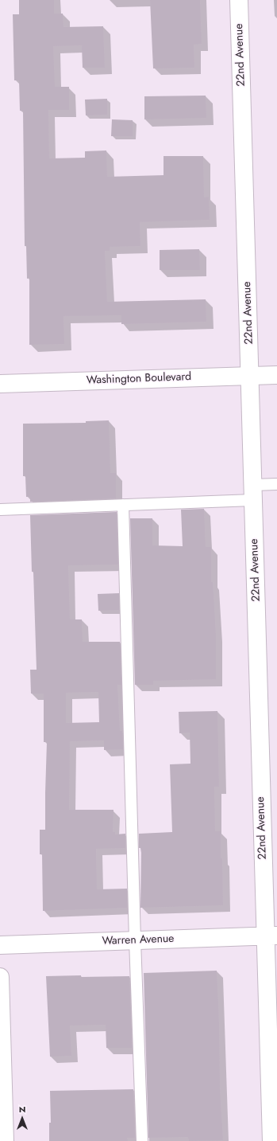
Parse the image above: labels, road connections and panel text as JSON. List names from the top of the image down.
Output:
{
  "streets": {
    "street": ["22nd Avenue", "Washington Boulevard", "Warren Avenue"]
  },
  "crossings": [
    ["22nd Avenue", "Washington Boulevard"],
    ["22nd Avenue", "Warren Avenue"]
  ],
  "north": "top"
}
